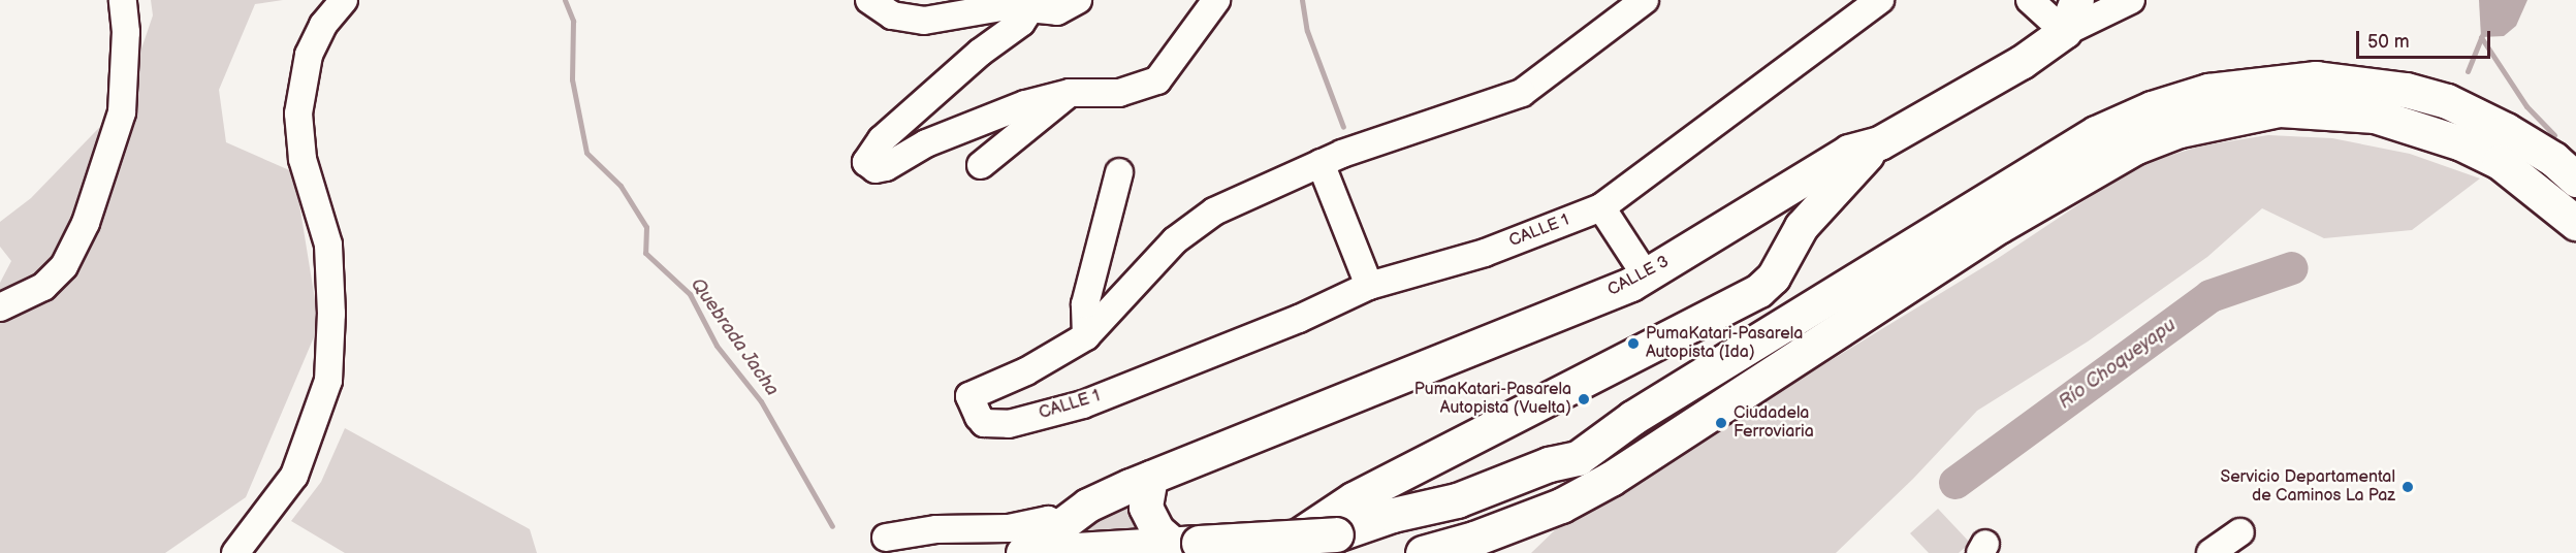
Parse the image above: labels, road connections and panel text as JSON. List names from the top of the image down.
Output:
{
  "streets": {
    "main road": ["CALLE 3"],
    "street": ["CALLE 1"]
  },
  "water": ["Quebrada Jacha", "Río Choqueyapu"],
  "places": [
    "PumaKatari-Pasarela Autopista (Ida)",
    "PumaKatari-Pasarela Autopista (Vuelta)",
    "Ciudadela Ferroviaria",
    "Servicio Departamental de Caminos La Paz"
  ],
  "scale_bar": "50 m"
}
